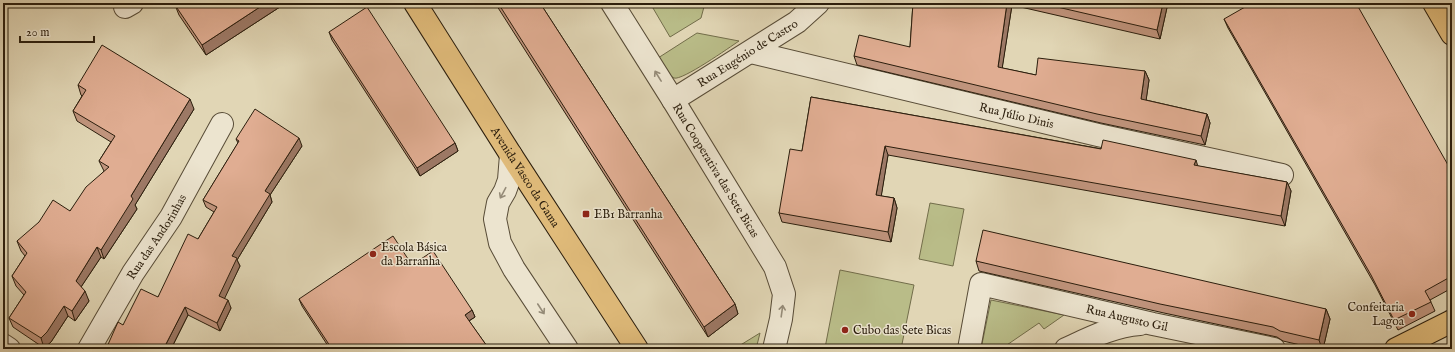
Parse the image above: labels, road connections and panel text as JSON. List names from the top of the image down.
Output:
{
  "streets": {
    "main road": ["Avenida Vasco da Gama"],
    "street": [
      "Rua Eugénio de Castro",
      "Rua Júlio Dinis",
      "Rua Cooperativa das Sete Bicas",
      "Rua das Andorinhas",
      "Rua Augusto Gil"
    ]
  },
  "crossings": [
    ["Rua Eugénio de Castro", "Rua Júlio Dinis"],
    ["Rua Eugénio de Castro", "Rua Cooperativa das Sete Bicas"]
  ],
  "one_way": ["Rua Cooperativa das Sete Bicas"],
  "places": {
    "transit": ["EB1 Barranha"],
    "other": ["Escola Básica da Barranha", "Confeitaria Lagoa", "Cubo das Sete Bicas"]
  },
  "scale_bar": "20 m"
}
